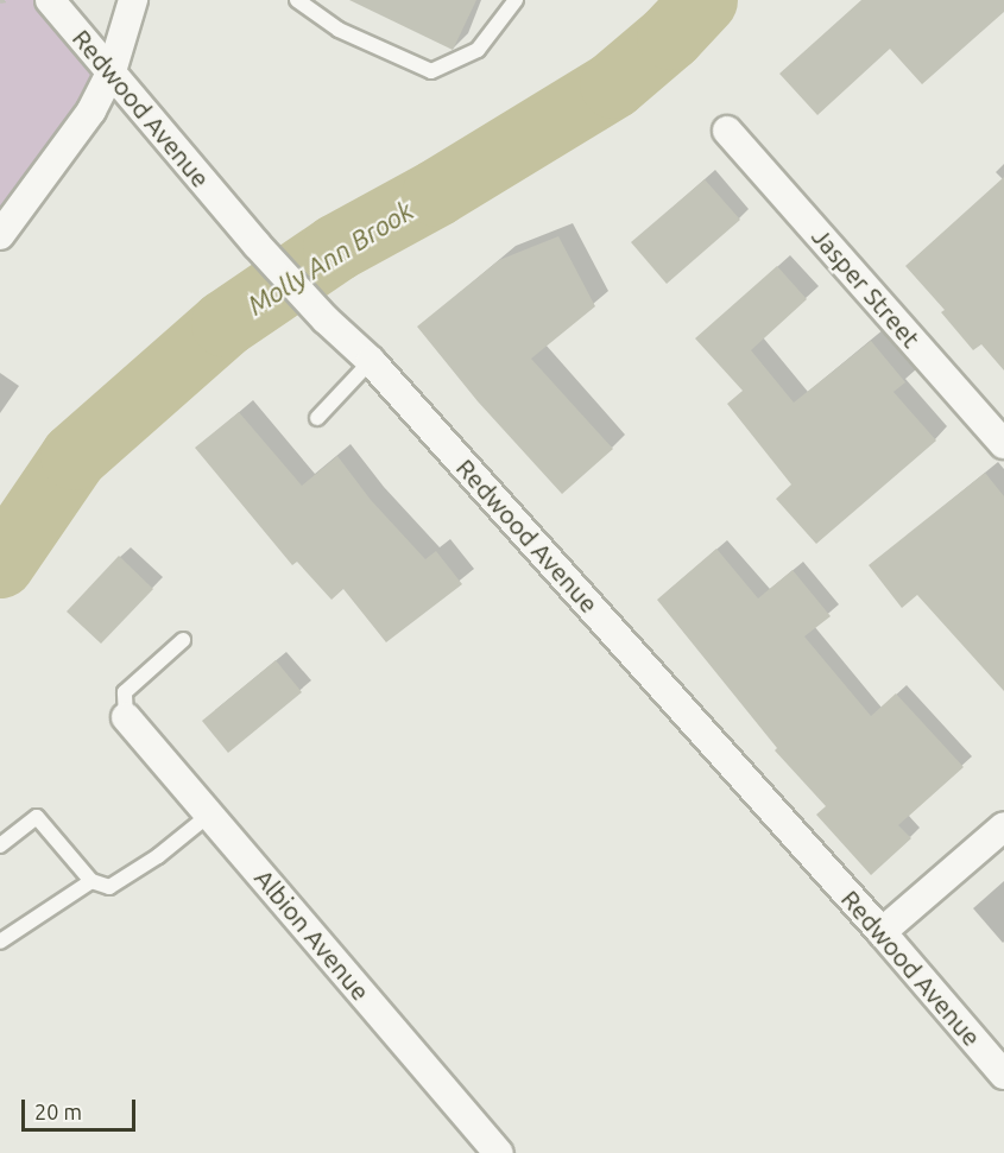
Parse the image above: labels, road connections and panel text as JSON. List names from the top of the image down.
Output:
{
  "streets": {
    "street": ["Redwood Avenue", "Jasper Street", "Albion Avenue"]
  },
  "water": ["Molly Ann Brook"],
  "scale_bar": "20 m"
}
